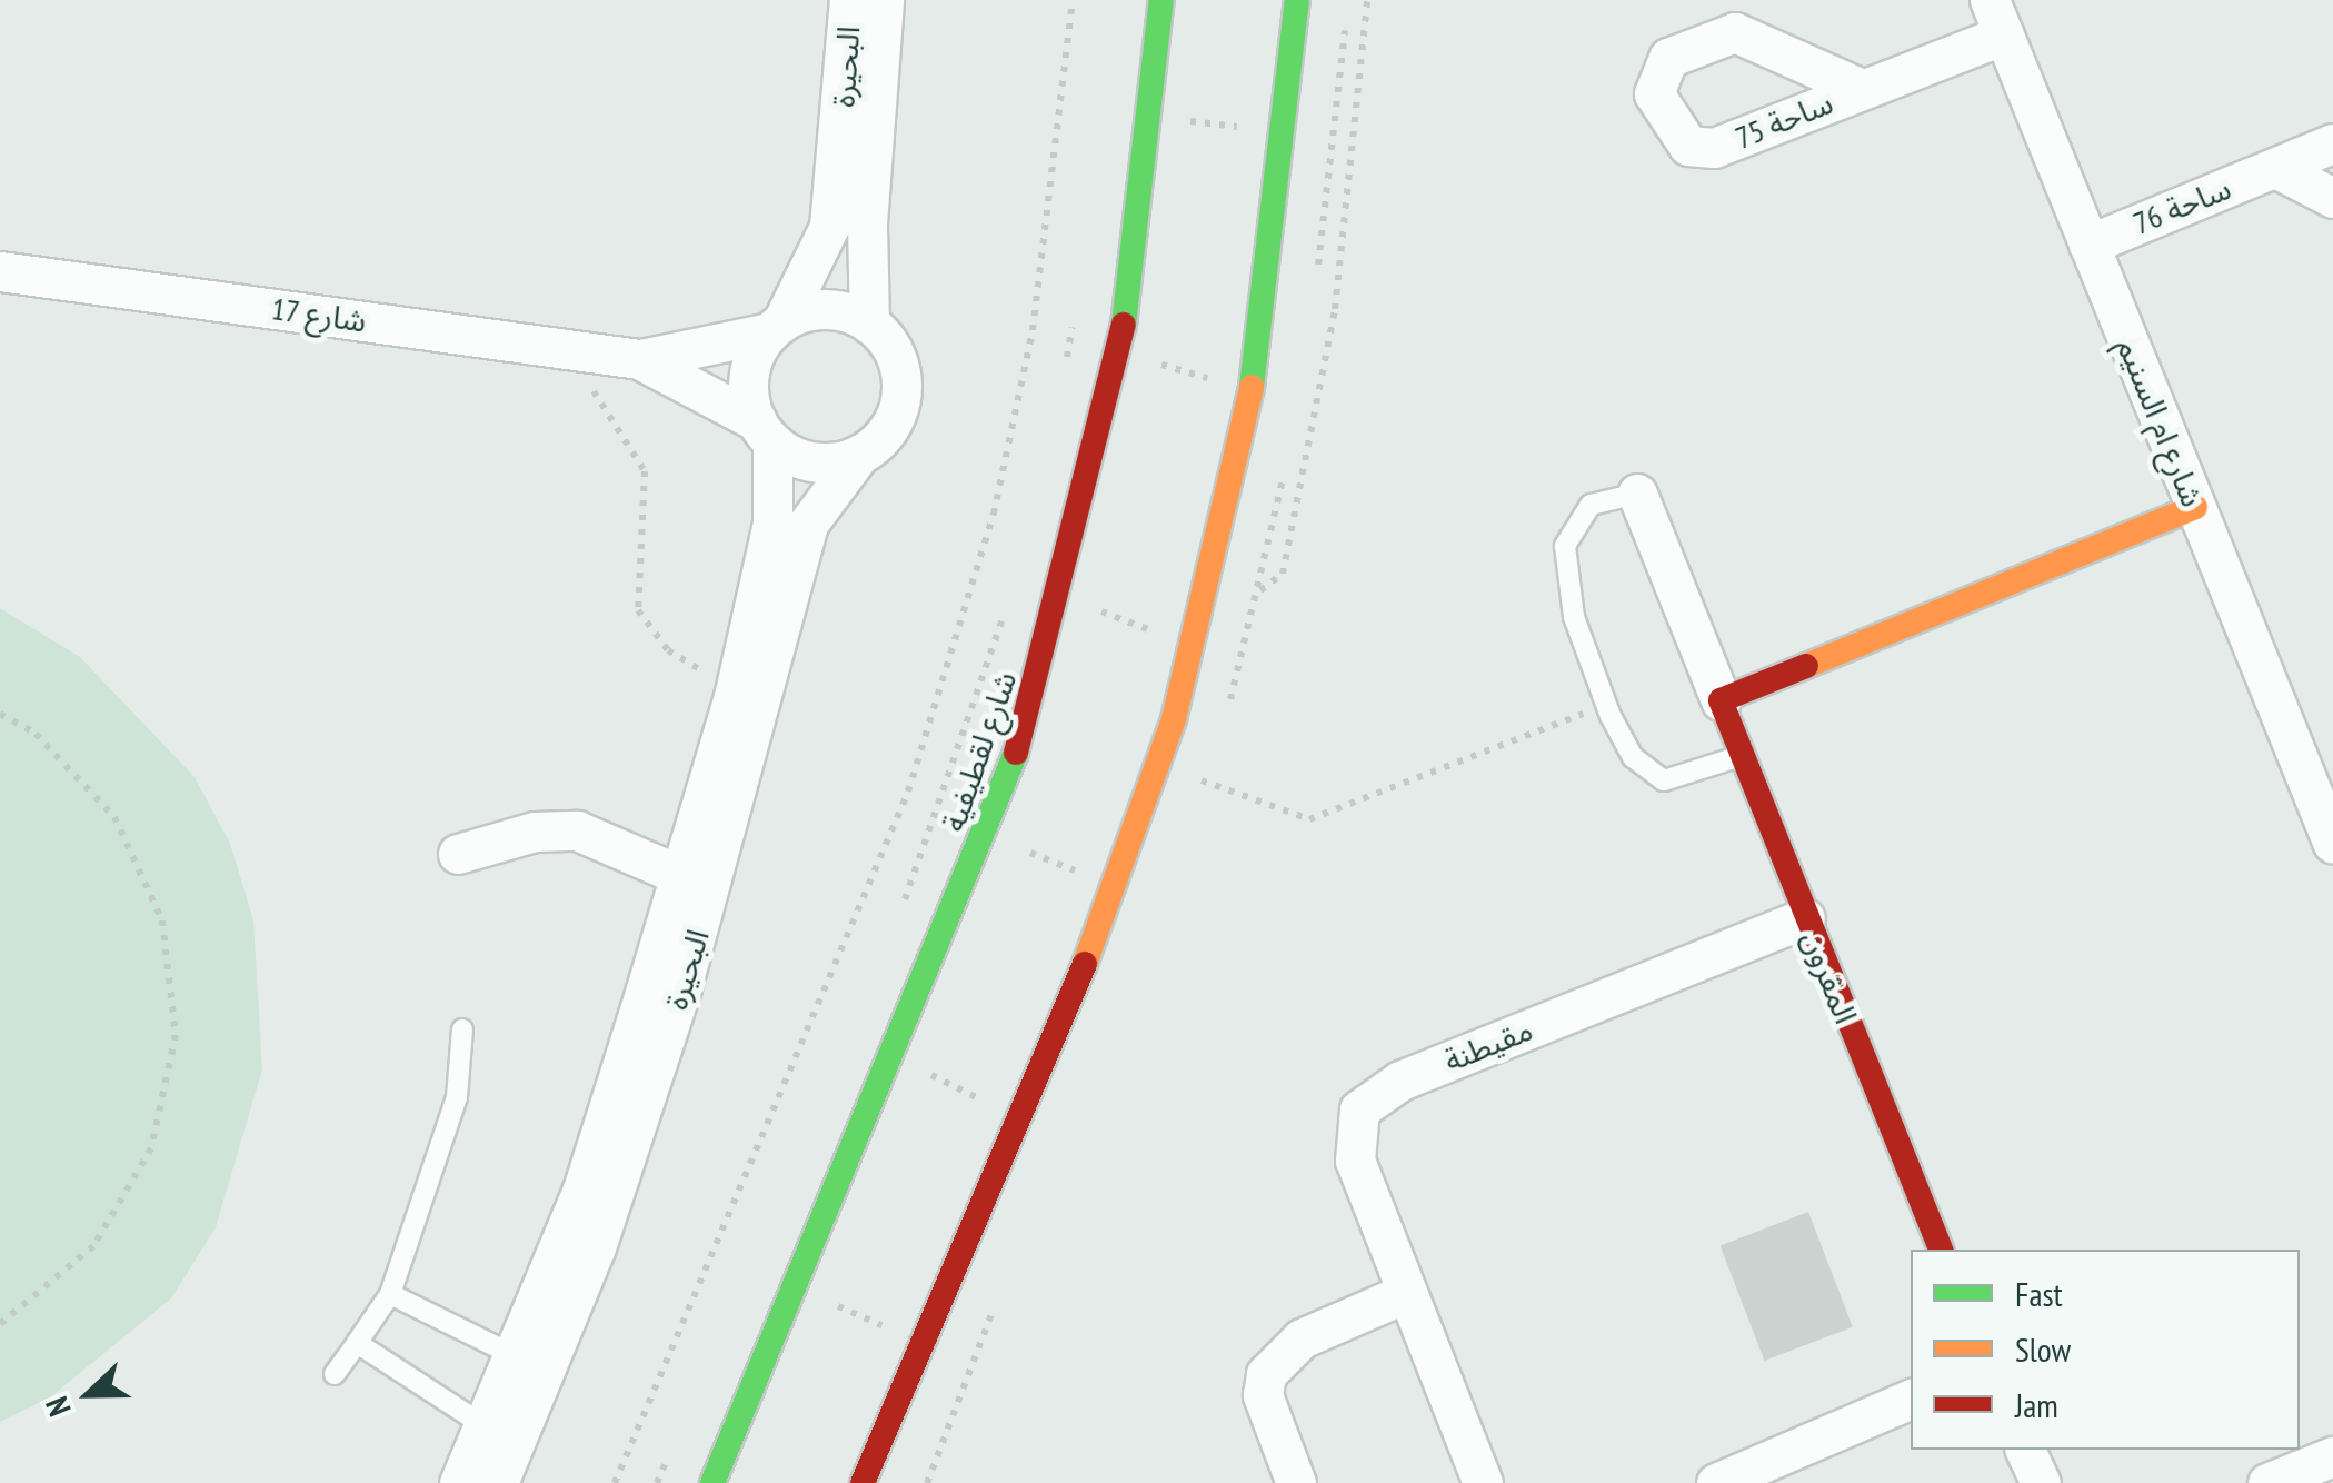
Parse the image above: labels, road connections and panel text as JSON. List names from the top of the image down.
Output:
{
  "streets": {
    "street": [
      "البحيرة",
      "ساحة 75",
      "ساحة 76",
      "شارع 17",
      "شارع ام السنيم",
      "شارع لقطيفية",
      "المقرون",
      "مقيطنة"
    ]
  },
  "crossings": [
    ["البحيرة", "شارع 17"],
    ["ساحة 75", "شارع ام السنيم"],
    ["ساحة 76", "شارع ام السنيم"],
    ["المقرون", "مقيطنة"]
  ],
  "legend": ["Fast", "Slow", "Jam"],
  "north": "left"
}
